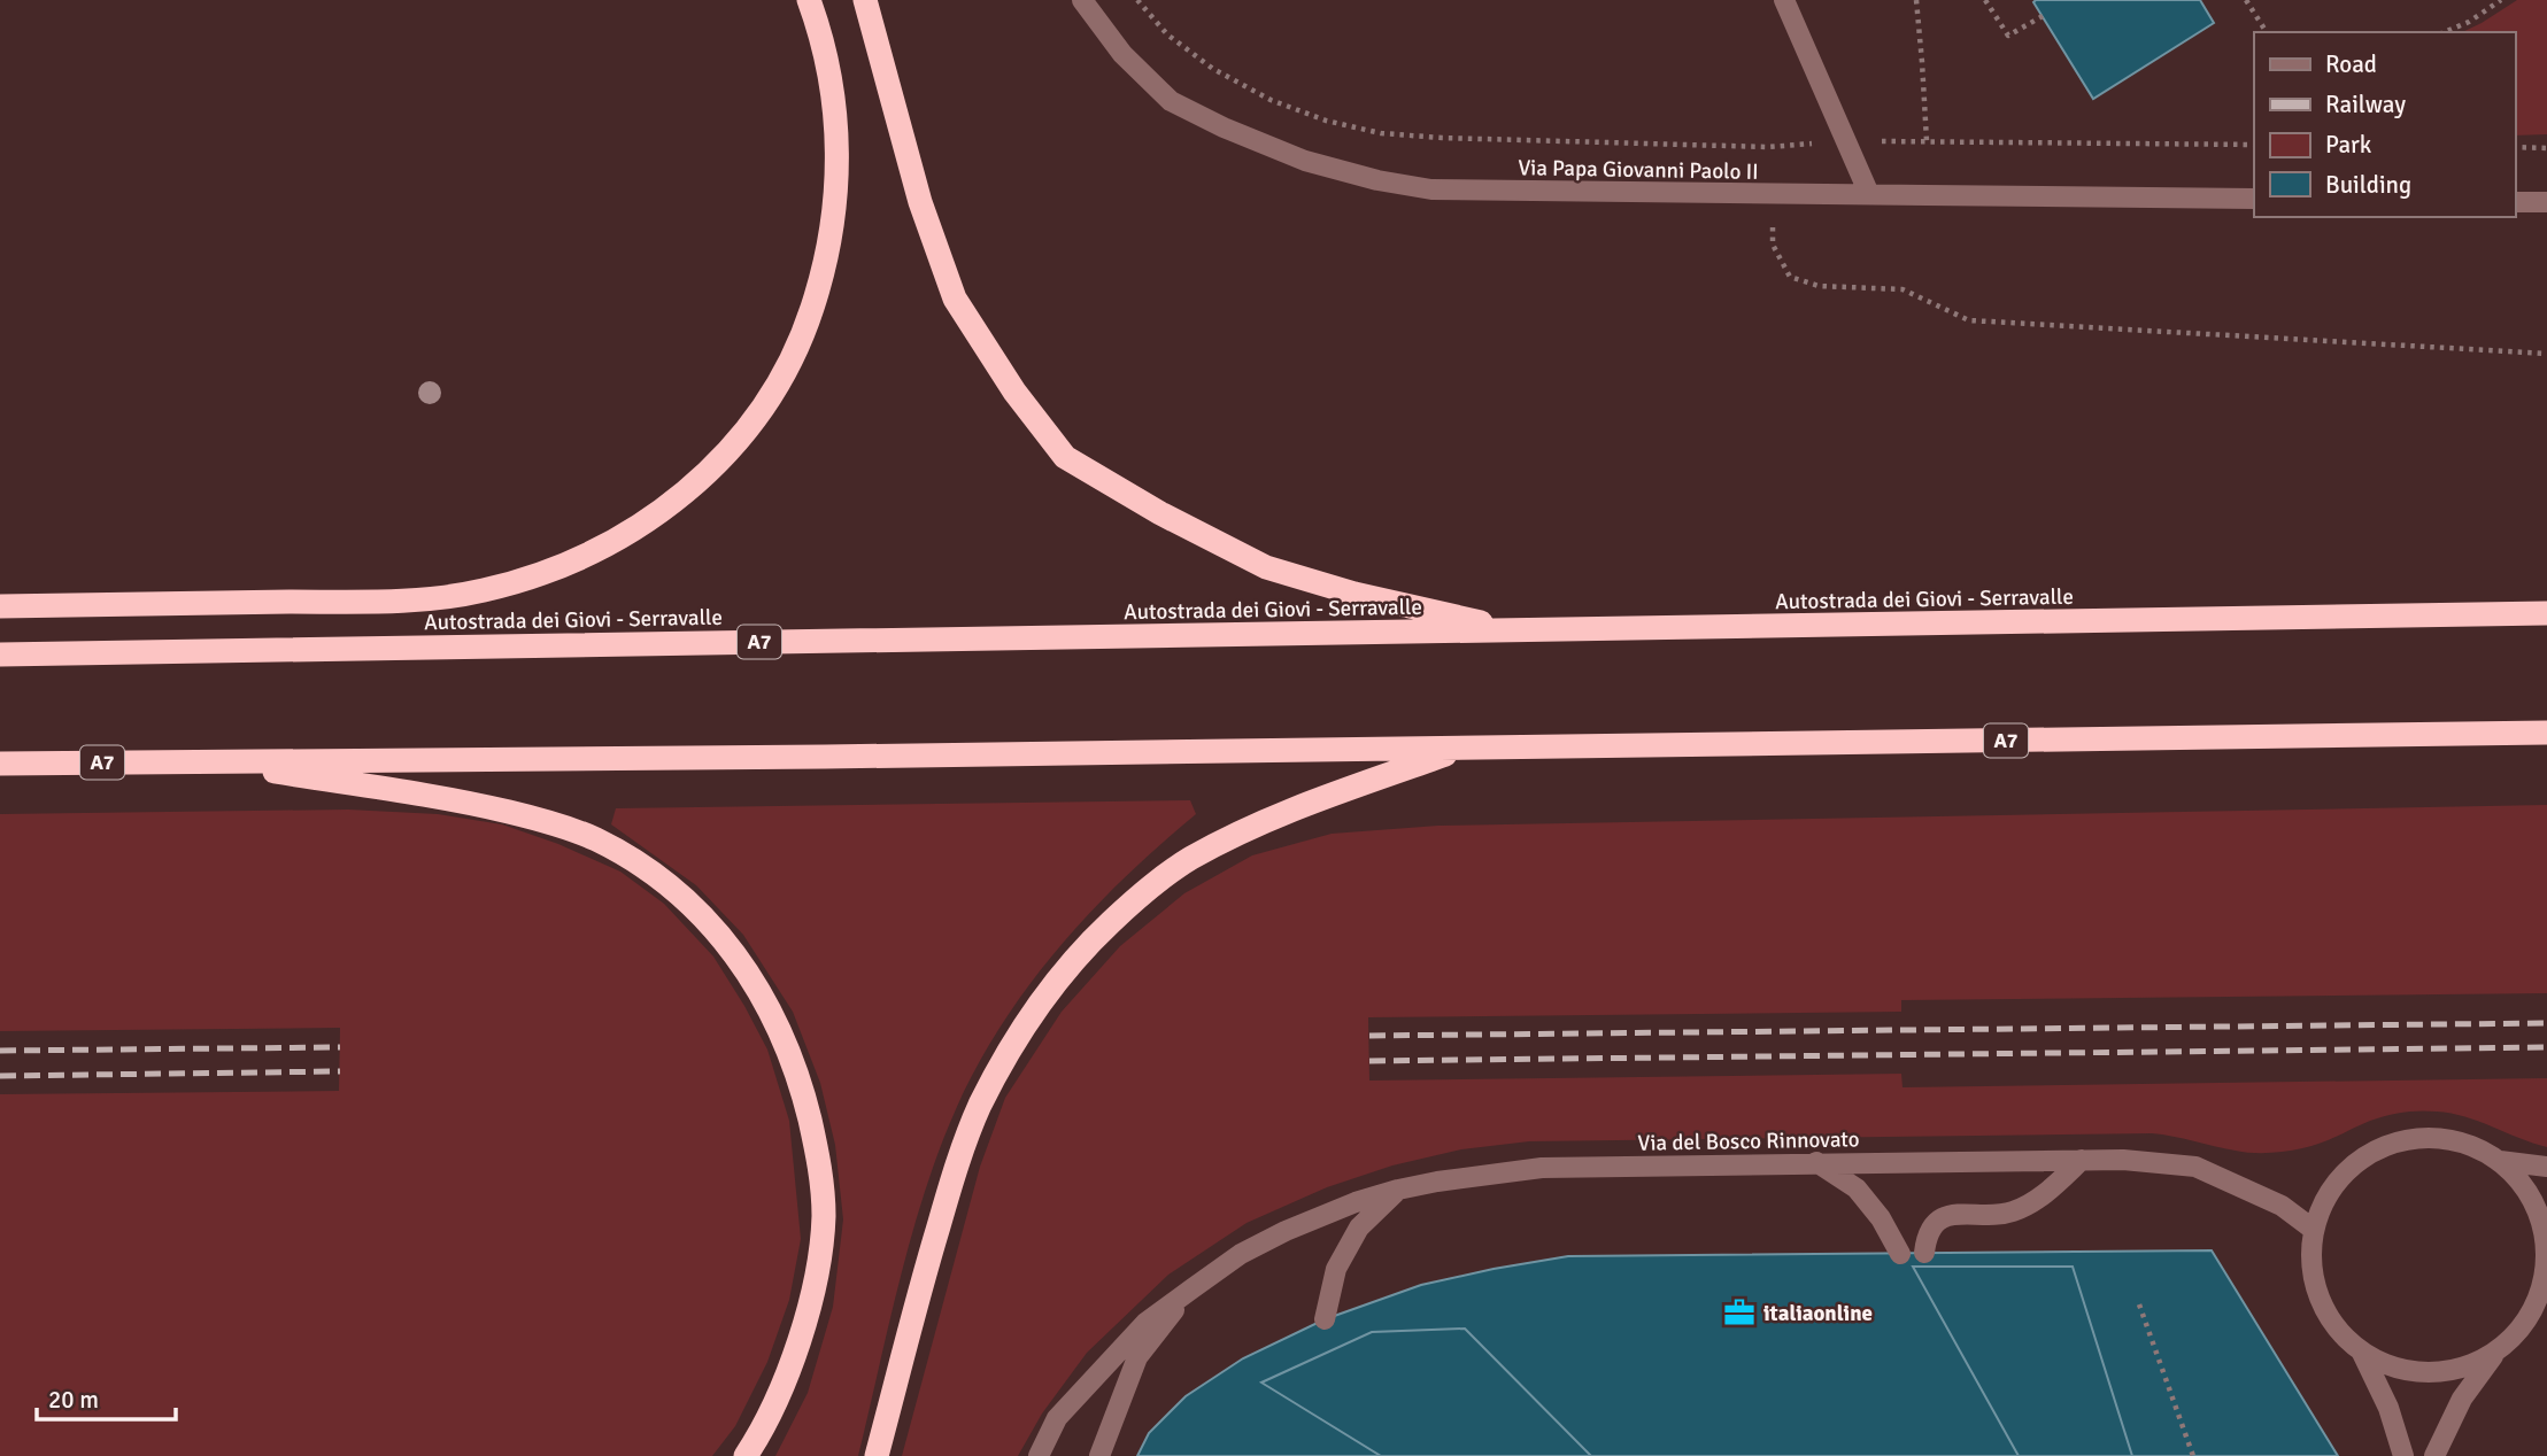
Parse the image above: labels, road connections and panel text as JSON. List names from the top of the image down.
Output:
{
  "streets": {
    "highway": ["Autostrada dei Giovi - Serravalle", "A7"],
    "street": ["Via Papa Giovanni Paolo II", "Via del Bosco Rinnovato"]
  },
  "places": {
    "office": ["italiaonline"]
  },
  "legend": [
    "Road",
    "Railway",
    "Park",
    "Building"
  ],
  "scale_bar": "20 m"
}
